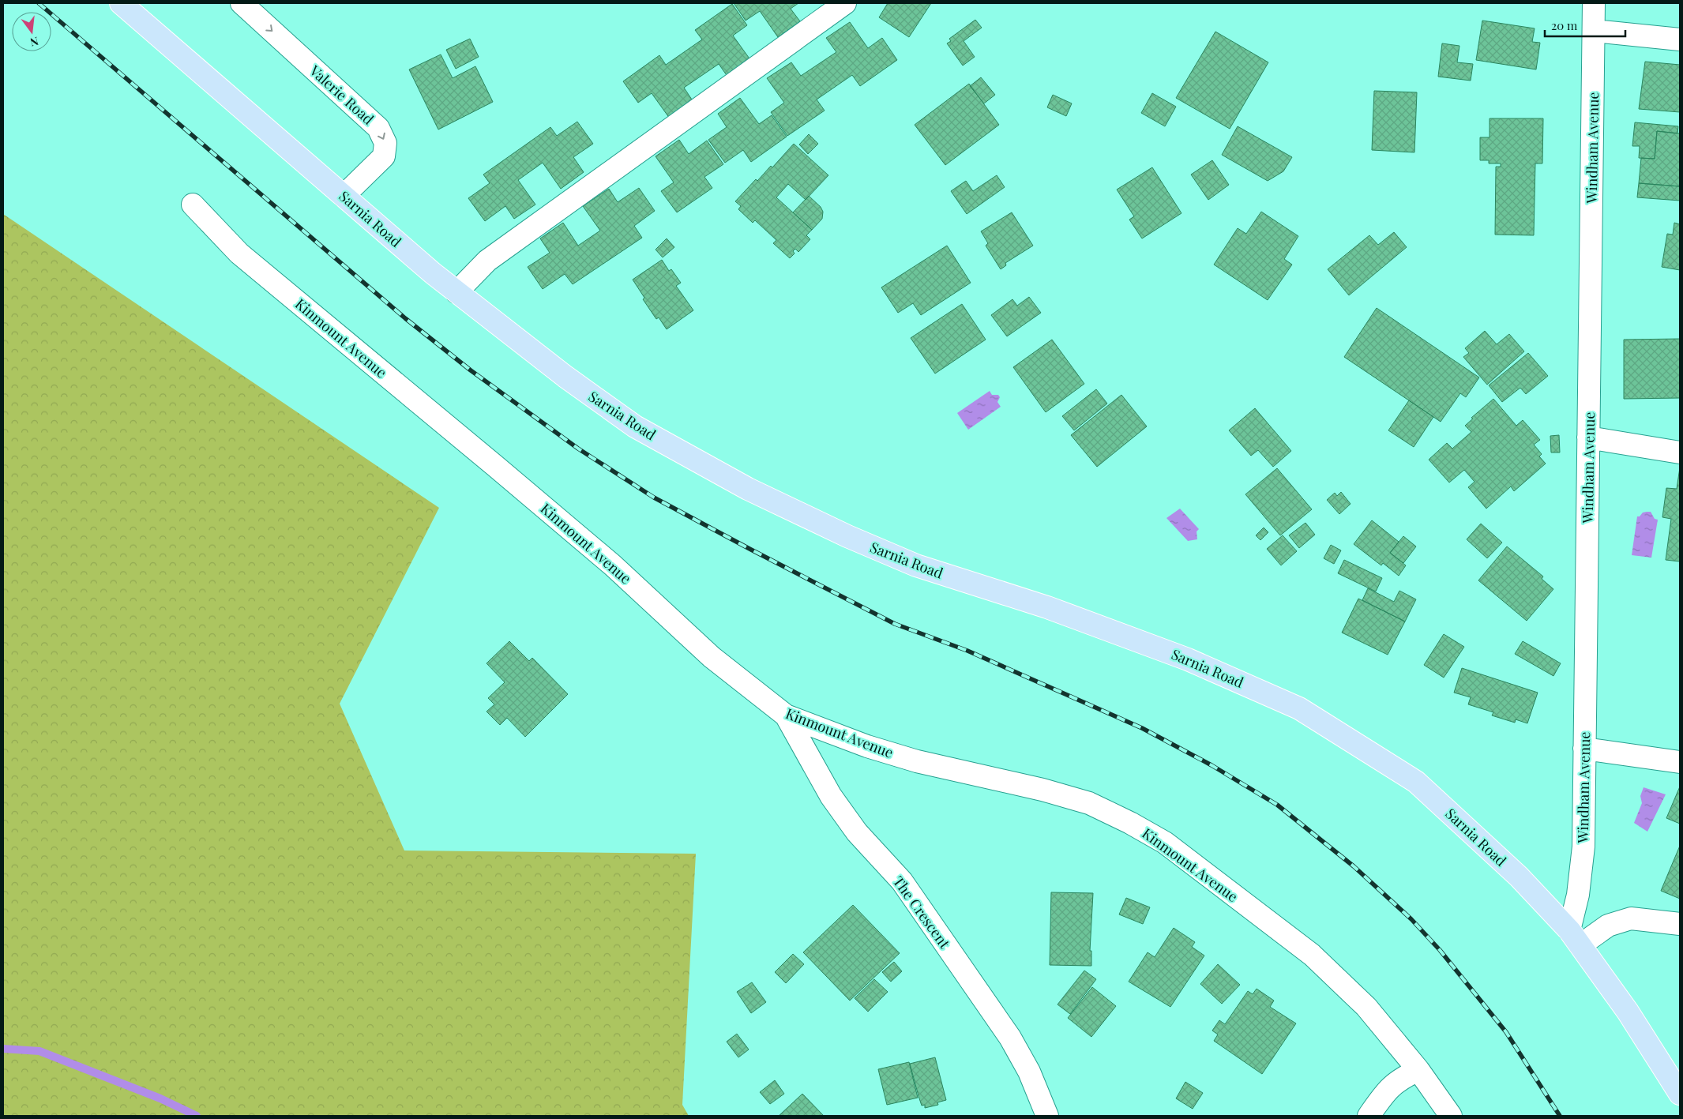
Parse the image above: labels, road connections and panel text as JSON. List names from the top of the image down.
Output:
{
  "streets": {
    "main road": ["Sarnia Road"],
    "street": [
      "Valerie Road",
      "Windham Avenue",
      "Kinmount Avenue",
      "The Crescent"
    ]
  },
  "crossings": [
    ["Valerie Road", "Sarnia Road"],
    ["Windham Avenue", "Sarnia Road"],
    ["Kinmount Avenue", "The Crescent"]
  ],
  "one_way": ["Valerie Road"],
  "scale_bar": "20 m",
  "north": "bottom"
}
